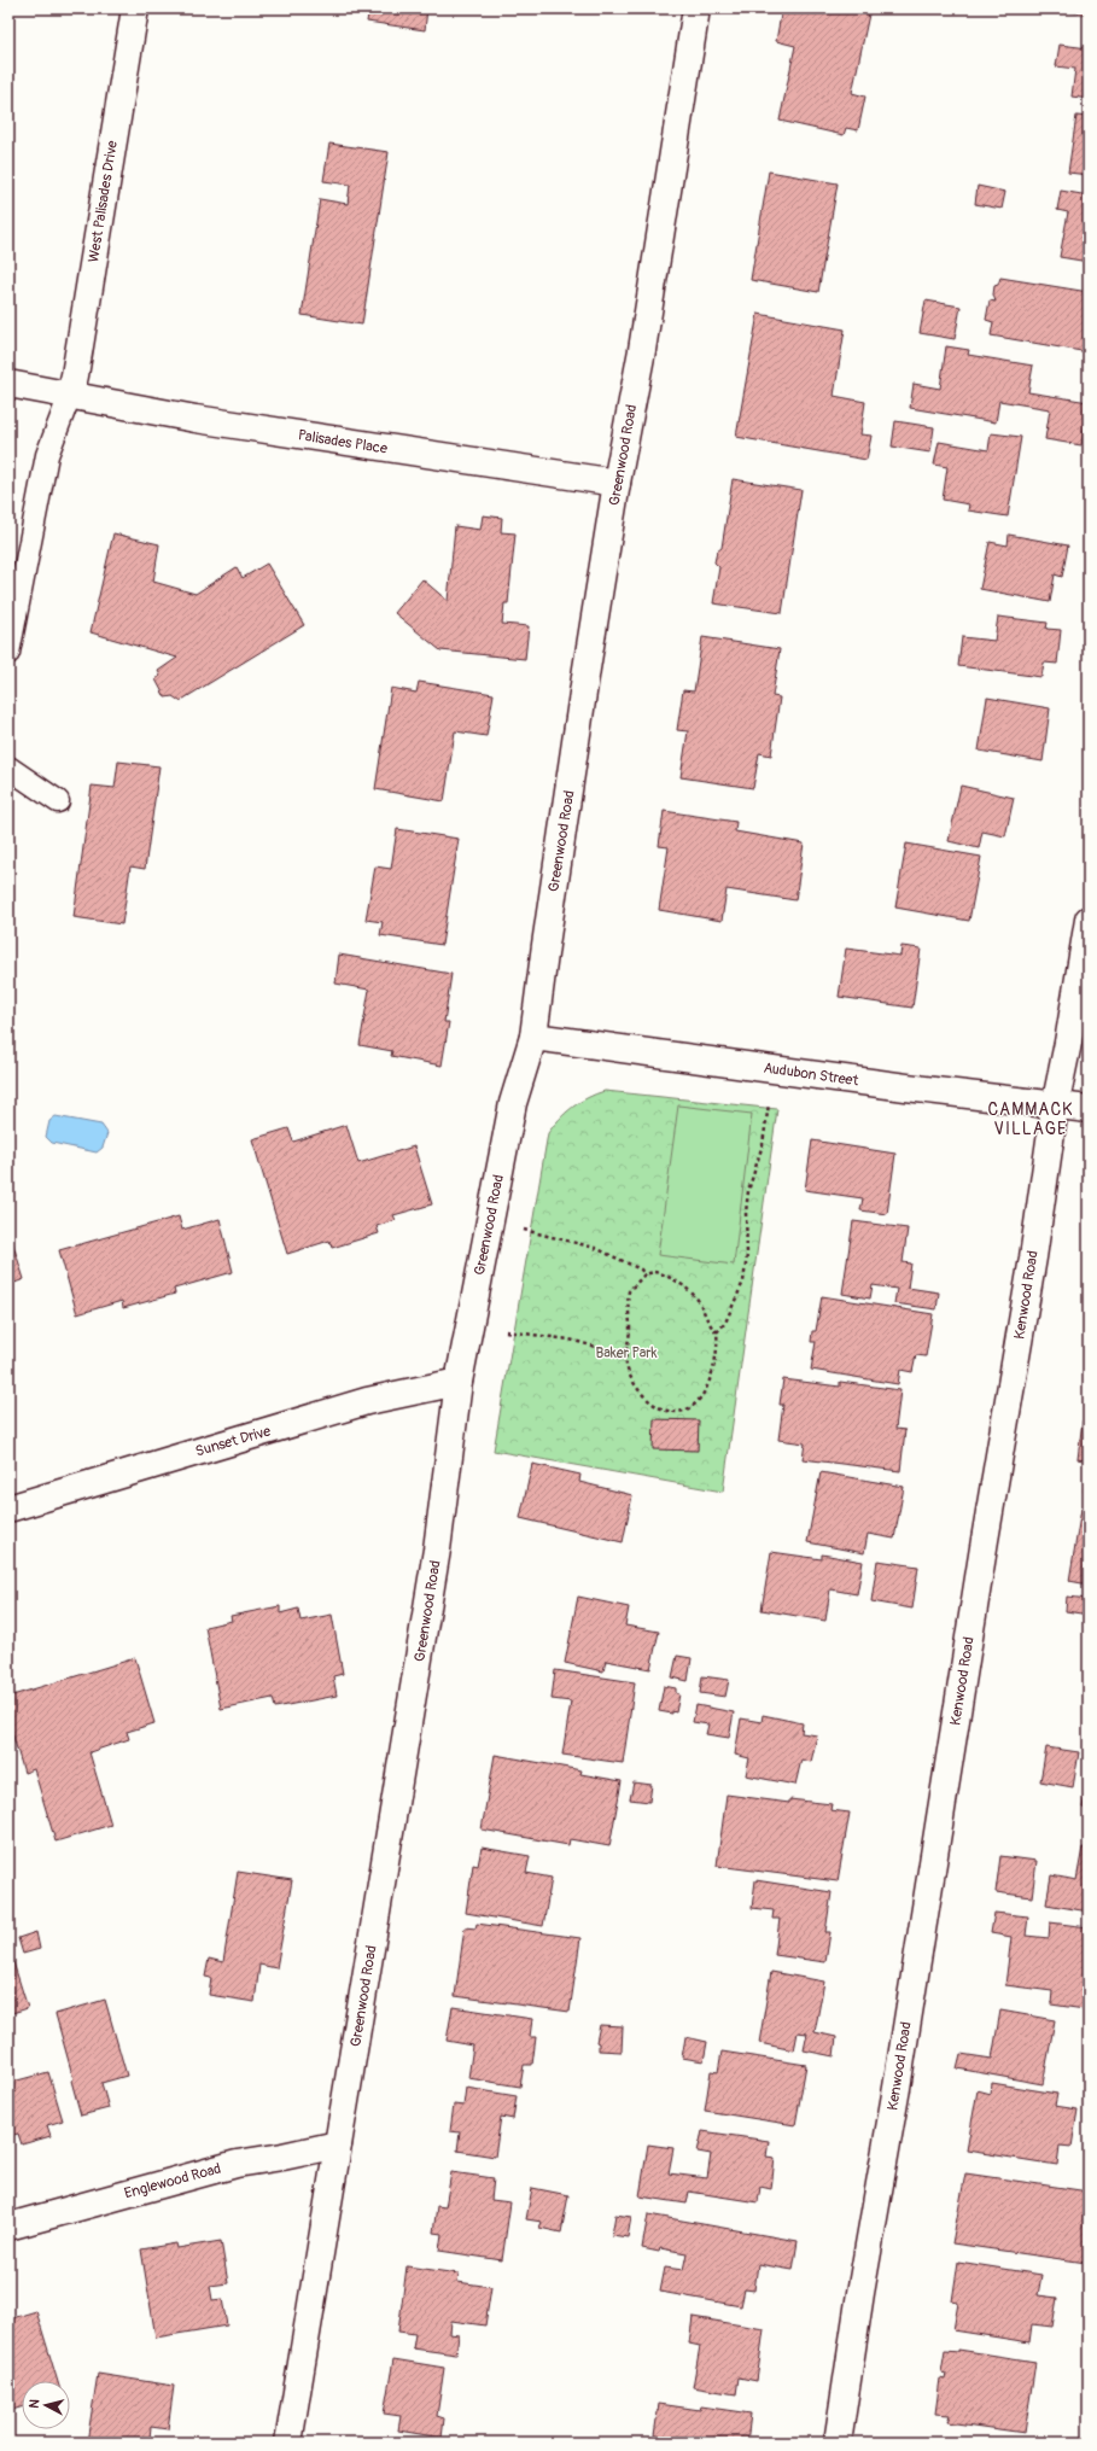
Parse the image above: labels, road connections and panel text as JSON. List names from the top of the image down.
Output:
{
  "streets": {
    "street": [
      "West Palisades Drive",
      "Palisades Place",
      "Greenwood Road",
      "Audubon Street",
      "Kenwood Road",
      "Sunset Drive",
      "Englewood Road"
    ]
  },
  "crossings": [
    ["West Palisades Drive", "Palisades Place"],
    ["Palisades Place", "Greenwood Road"],
    ["Greenwood Road", "Audubon Street"],
    ["Greenwood Road", "Sunset Drive"],
    ["Greenwood Road", "Englewood Road"],
    ["Audubon Street", "Kenwood Road"]
  ],
  "districts": ["CAMMACK VILLAGE"],
  "parks": ["Baker Park"],
  "north": "left"
}
